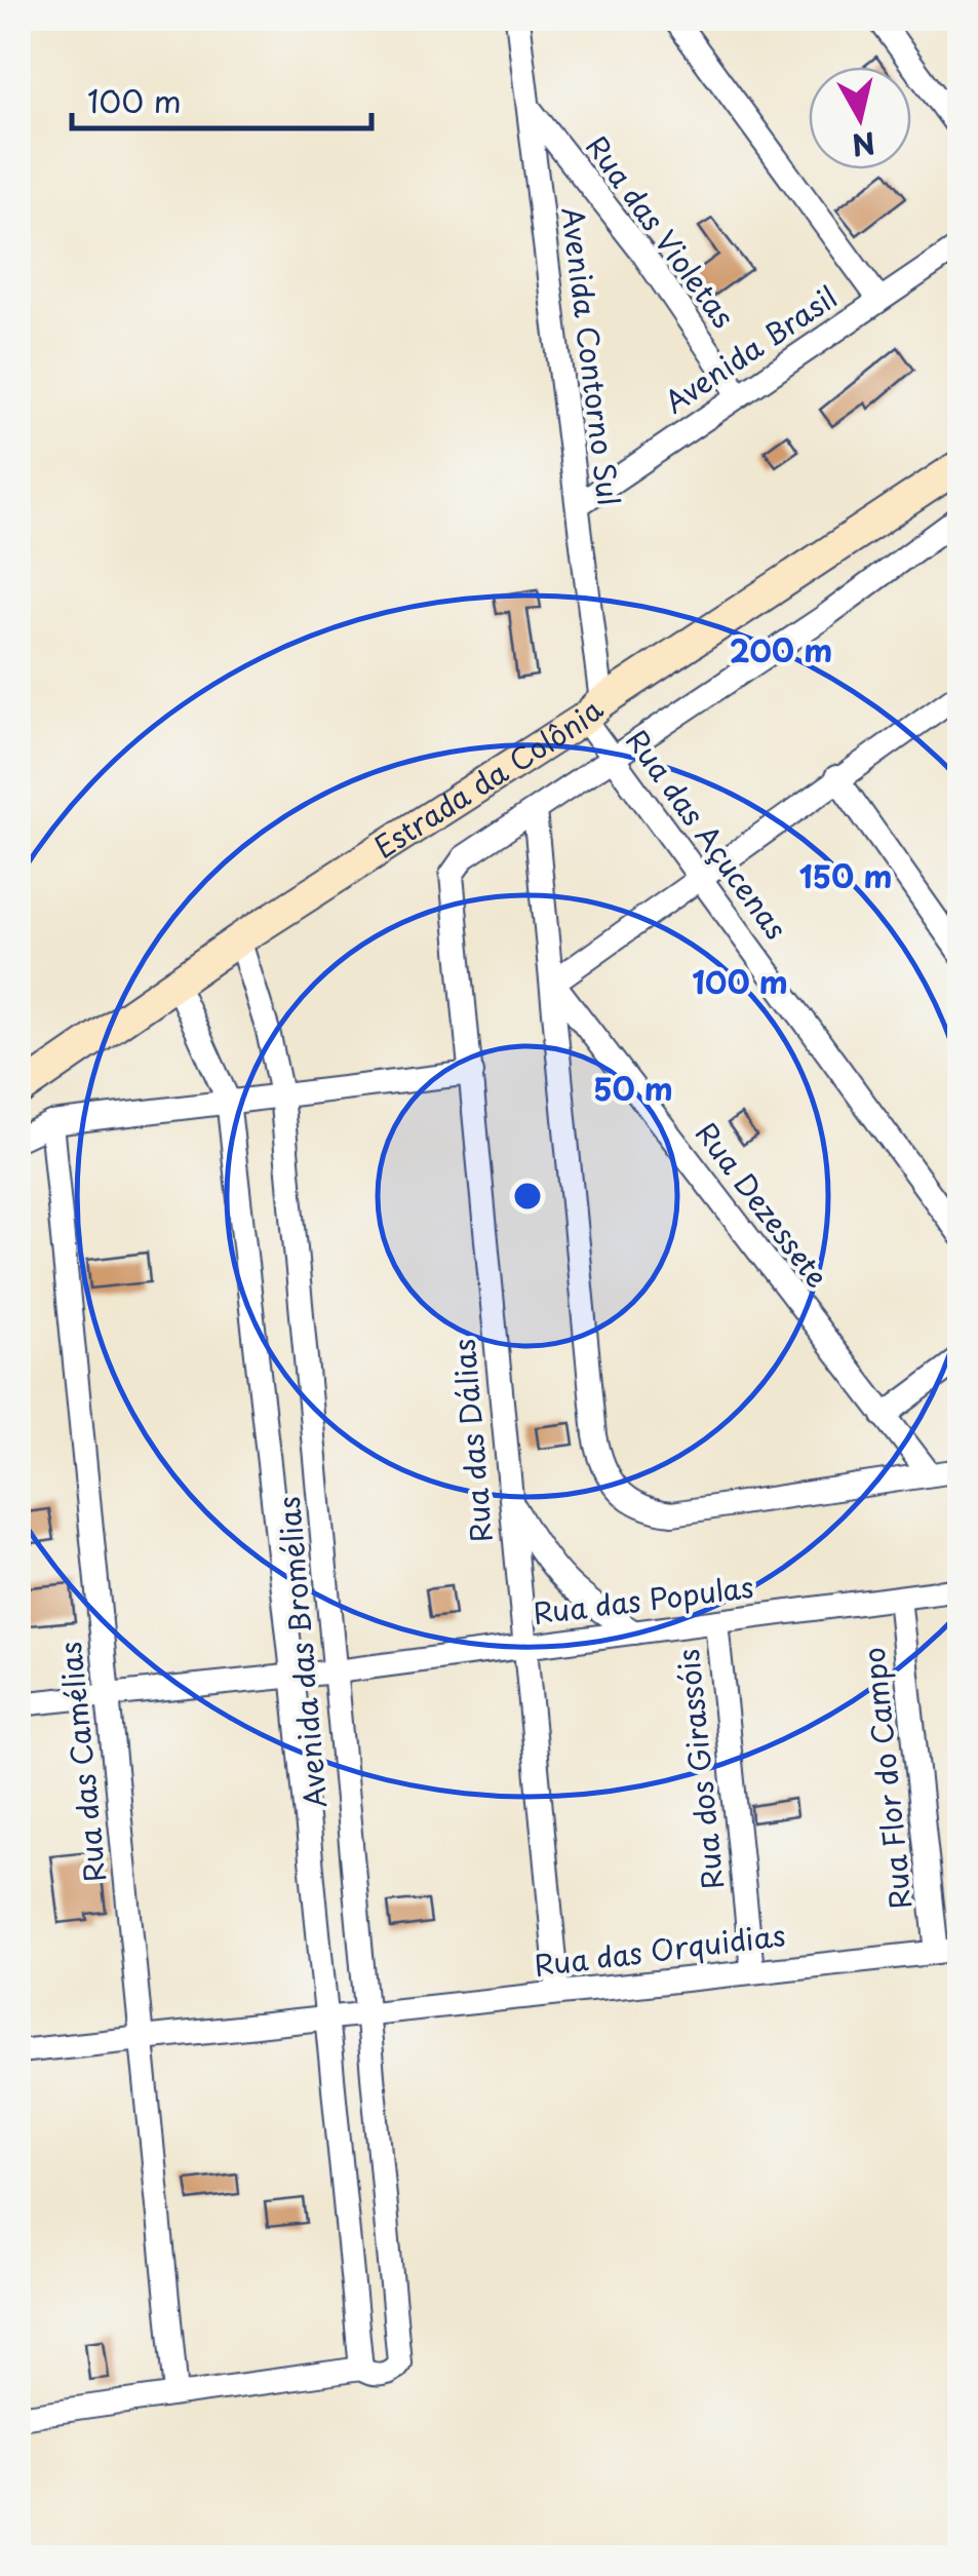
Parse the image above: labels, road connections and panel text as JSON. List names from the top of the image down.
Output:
{
  "streets": {
    "main road": ["Estrada da Colônia"],
    "street": [
      "Rua das Violetas",
      "Avenida Brasil",
      "Avenida Contorno Sul",
      "Rua das Açucenas",
      "Rua Dezessete",
      "Rua das Dálias",
      "Rua das Populas",
      "Avenida das Bromélias",
      "Rua das Camélias",
      "Rua dos Girassóis",
      "Rua Flor do Campo",
      "Rua das Orquidias"
    ]
  },
  "crossings": [
    ["Rua das Violetas", "Avenida Brasil"],
    ["Rua das Violetas", "Avenida Contorno Sul"],
    ["Avenida Brasil", "Avenida Contorno Sul"],
    ["Avenida Contorno Sul", "Estrada da Colônia"],
    ["Avenida Contorno Sul", "Rua das Açucenas"],
    ["Estrada da Colônia", "Rua das Açucenas"],
    ["Estrada da Colônia", "Avenida das Bromélias"],
    ["Rua das Dálias", "Rua das Populas"],
    ["Rua das Dálias", "Rua das Orquidias"],
    ["Rua das Populas", "Avenida das Bromélias"],
    ["Rua das Populas", "Rua das Camélias"],
    ["Rua das Populas", "Rua dos Girassóis"],
    ["Rua das Populas", "Rua Flor do Campo"],
    ["Avenida das Bromélias", "Rua das Orquidias"],
    ["Rua das Camélias", "Rua das Orquidias"],
    ["Rua dos Girassóis", "Rua das Orquidias"],
    ["Rua Flor do Campo", "Rua das Orquidias"]
  ],
  "scale_bar": "100 m",
  "north": "bottom",
  "rings": [
    "200 m",
    "150 m",
    "100 m",
    "50 m"
  ]
}
